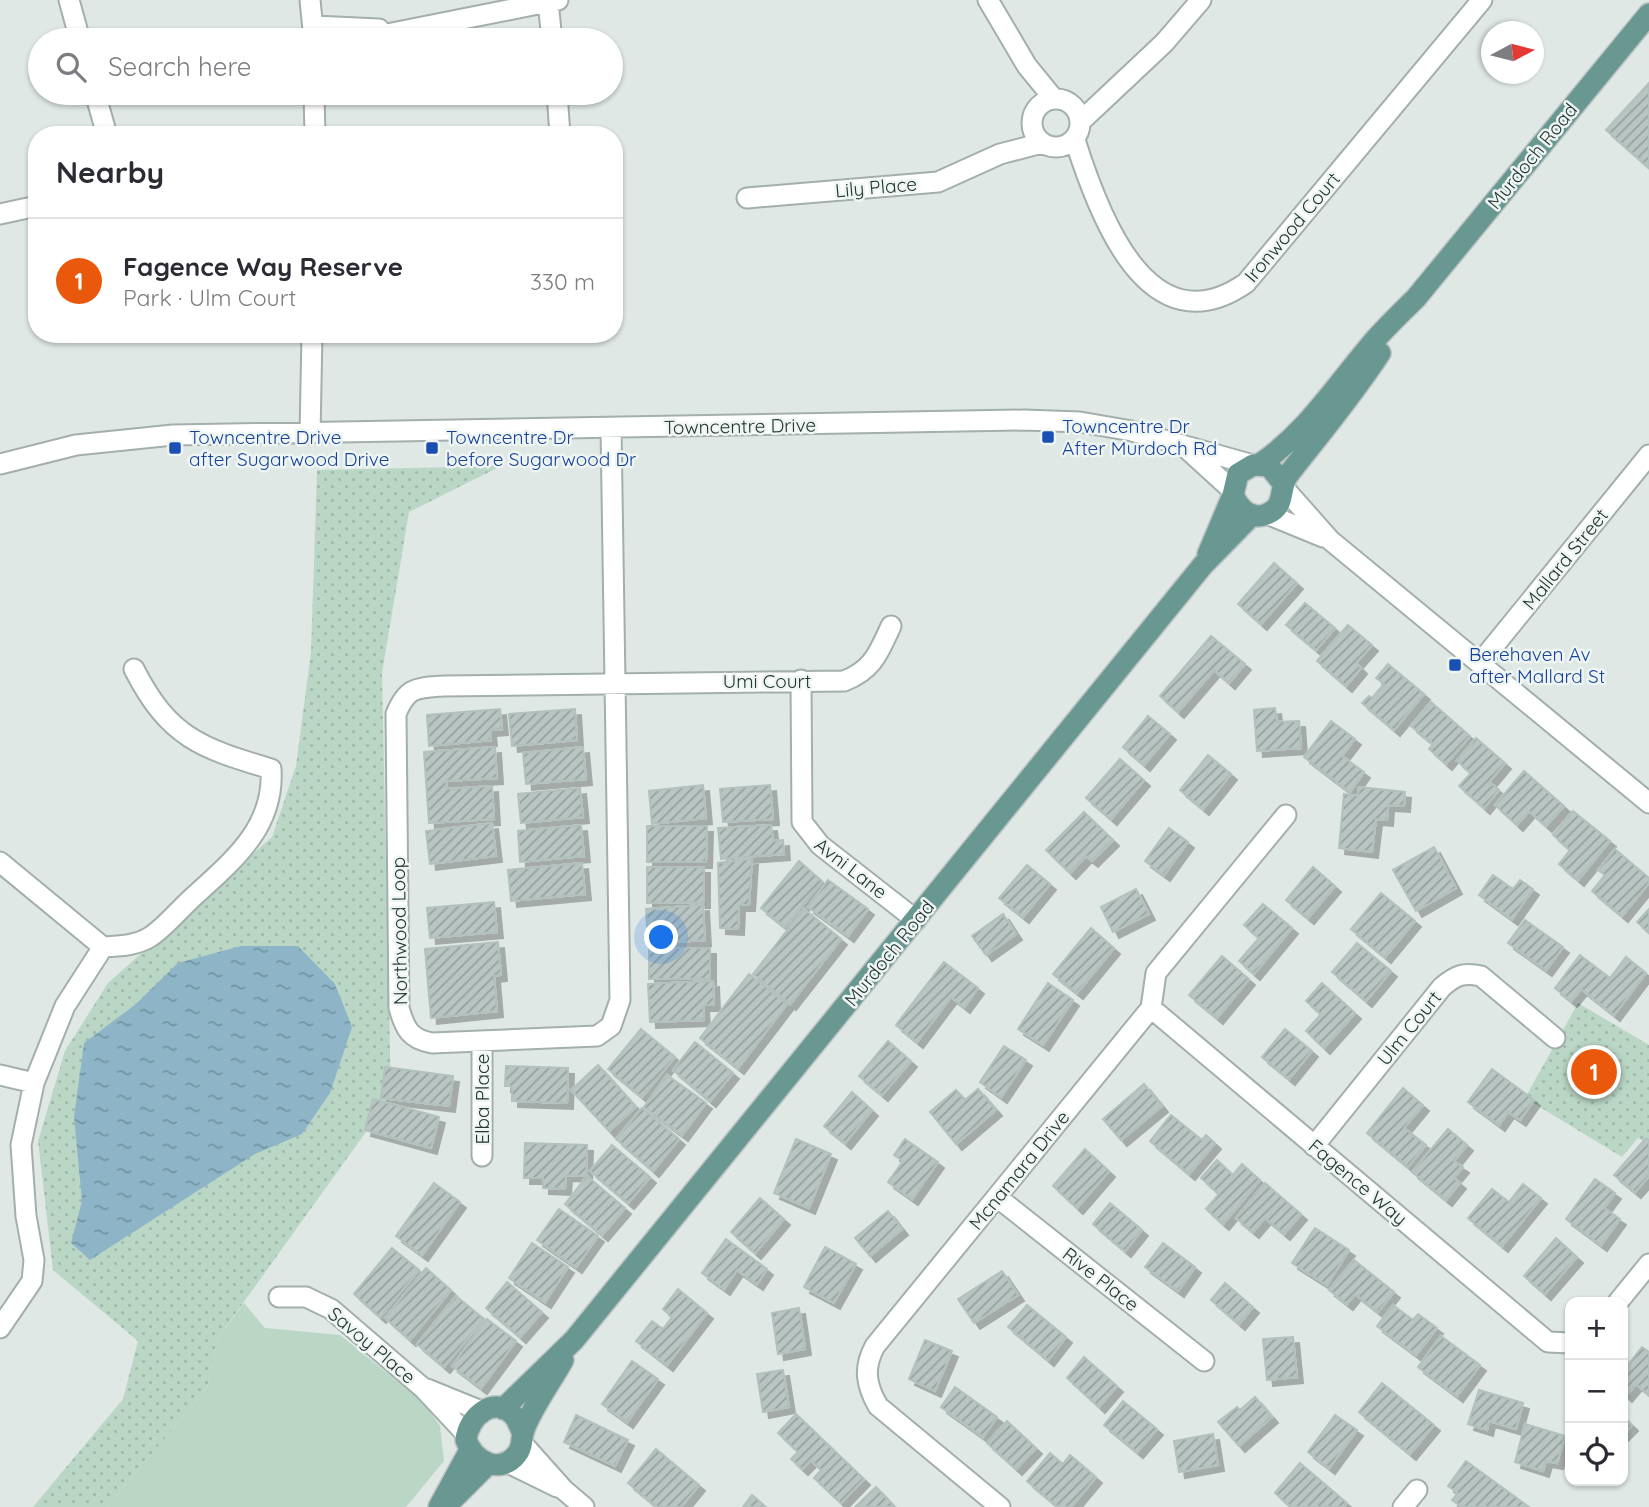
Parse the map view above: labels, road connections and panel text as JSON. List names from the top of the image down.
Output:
{
  "streets": {
    "main road": ["Murdoch Road"],
    "street": [
      "Lily Place",
      "Ironwood Court",
      "Towncentre Drive",
      "Mallard Street",
      "Umi Court",
      "Avni Lane",
      "Northwood Loop",
      "Ulm Court",
      "Elba Place",
      "Mcnamara Drive",
      "Fagence Way",
      "Rive Place",
      "Savoy Place"
    ]
  },
  "crossings": [
    ["Murdoch Road", "Towncentre Drive"],
    ["Murdoch Road", "Avni Lane"],
    ["Murdoch Road", "Savoy Place"],
    ["Lily Place", "Ironwood Court"],
    ["Towncentre Drive", "Northwood Loop"],
    ["Umi Court", "Avni Lane"],
    ["Umi Court", "Northwood Loop"],
    ["Northwood Loop", "Elba Place"],
    ["Ulm Court", "Fagence Way"],
    ["Mcnamara Drive", "Fagence Way"],
    ["Mcnamara Drive", "Rive Place"]
  ],
  "places": {
    "transit": [
      "Towncentre Dr After Murdoch Rd",
      "Towncentre Drive after Sugarwood Drive",
      "Towncentre Dr before Sugarwood Dr",
      "Berehaven Av after Mallard St"
    ]
  },
  "north": "right",
  "page": {
    "search": "Search here",
    "heading": "Nearby",
    "list": [
      {
        "mark": "1",
        "name": "Fagence Way Reserve",
        "note": "Park · Ulm Court",
        "value": "330 m"
      }
    ],
    "pins": "1",
    "map_buttons": ["+", "−"]
  }
}
